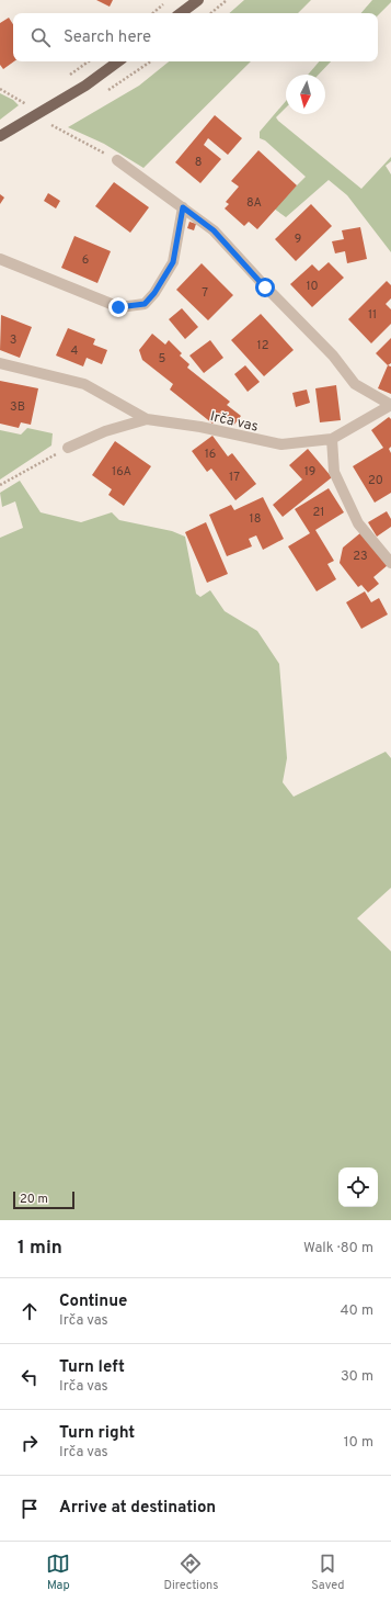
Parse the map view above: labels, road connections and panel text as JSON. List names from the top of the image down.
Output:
{
  "streets": {
    "street": ["Irča vas"]
  },
  "house_numbers": [
    "8",
    "8A",
    "9",
    "6",
    "10",
    "7",
    "11",
    "3",
    "12",
    "4",
    "5",
    "3B",
    "16",
    "16A",
    "19",
    "17",
    "20",
    "21",
    "18",
    "23"
  ],
  "scale_bar": "20 m",
  "north": "bottom",
  "page": {
    "search": "Search here",
    "scale": "20 m",
    "heading": ["1 min", "Walk · 80 m"],
    "list": [
      ["Continue", "Irča vas", "40 m"],
      ["Turn left", "Irča vas", "30 m"],
      ["Turn right", "Irča vas", "10 m"],
      "Arrive at destination"
    ],
    "nav": ["Map", "Directions", "Saved"]
  }
}
